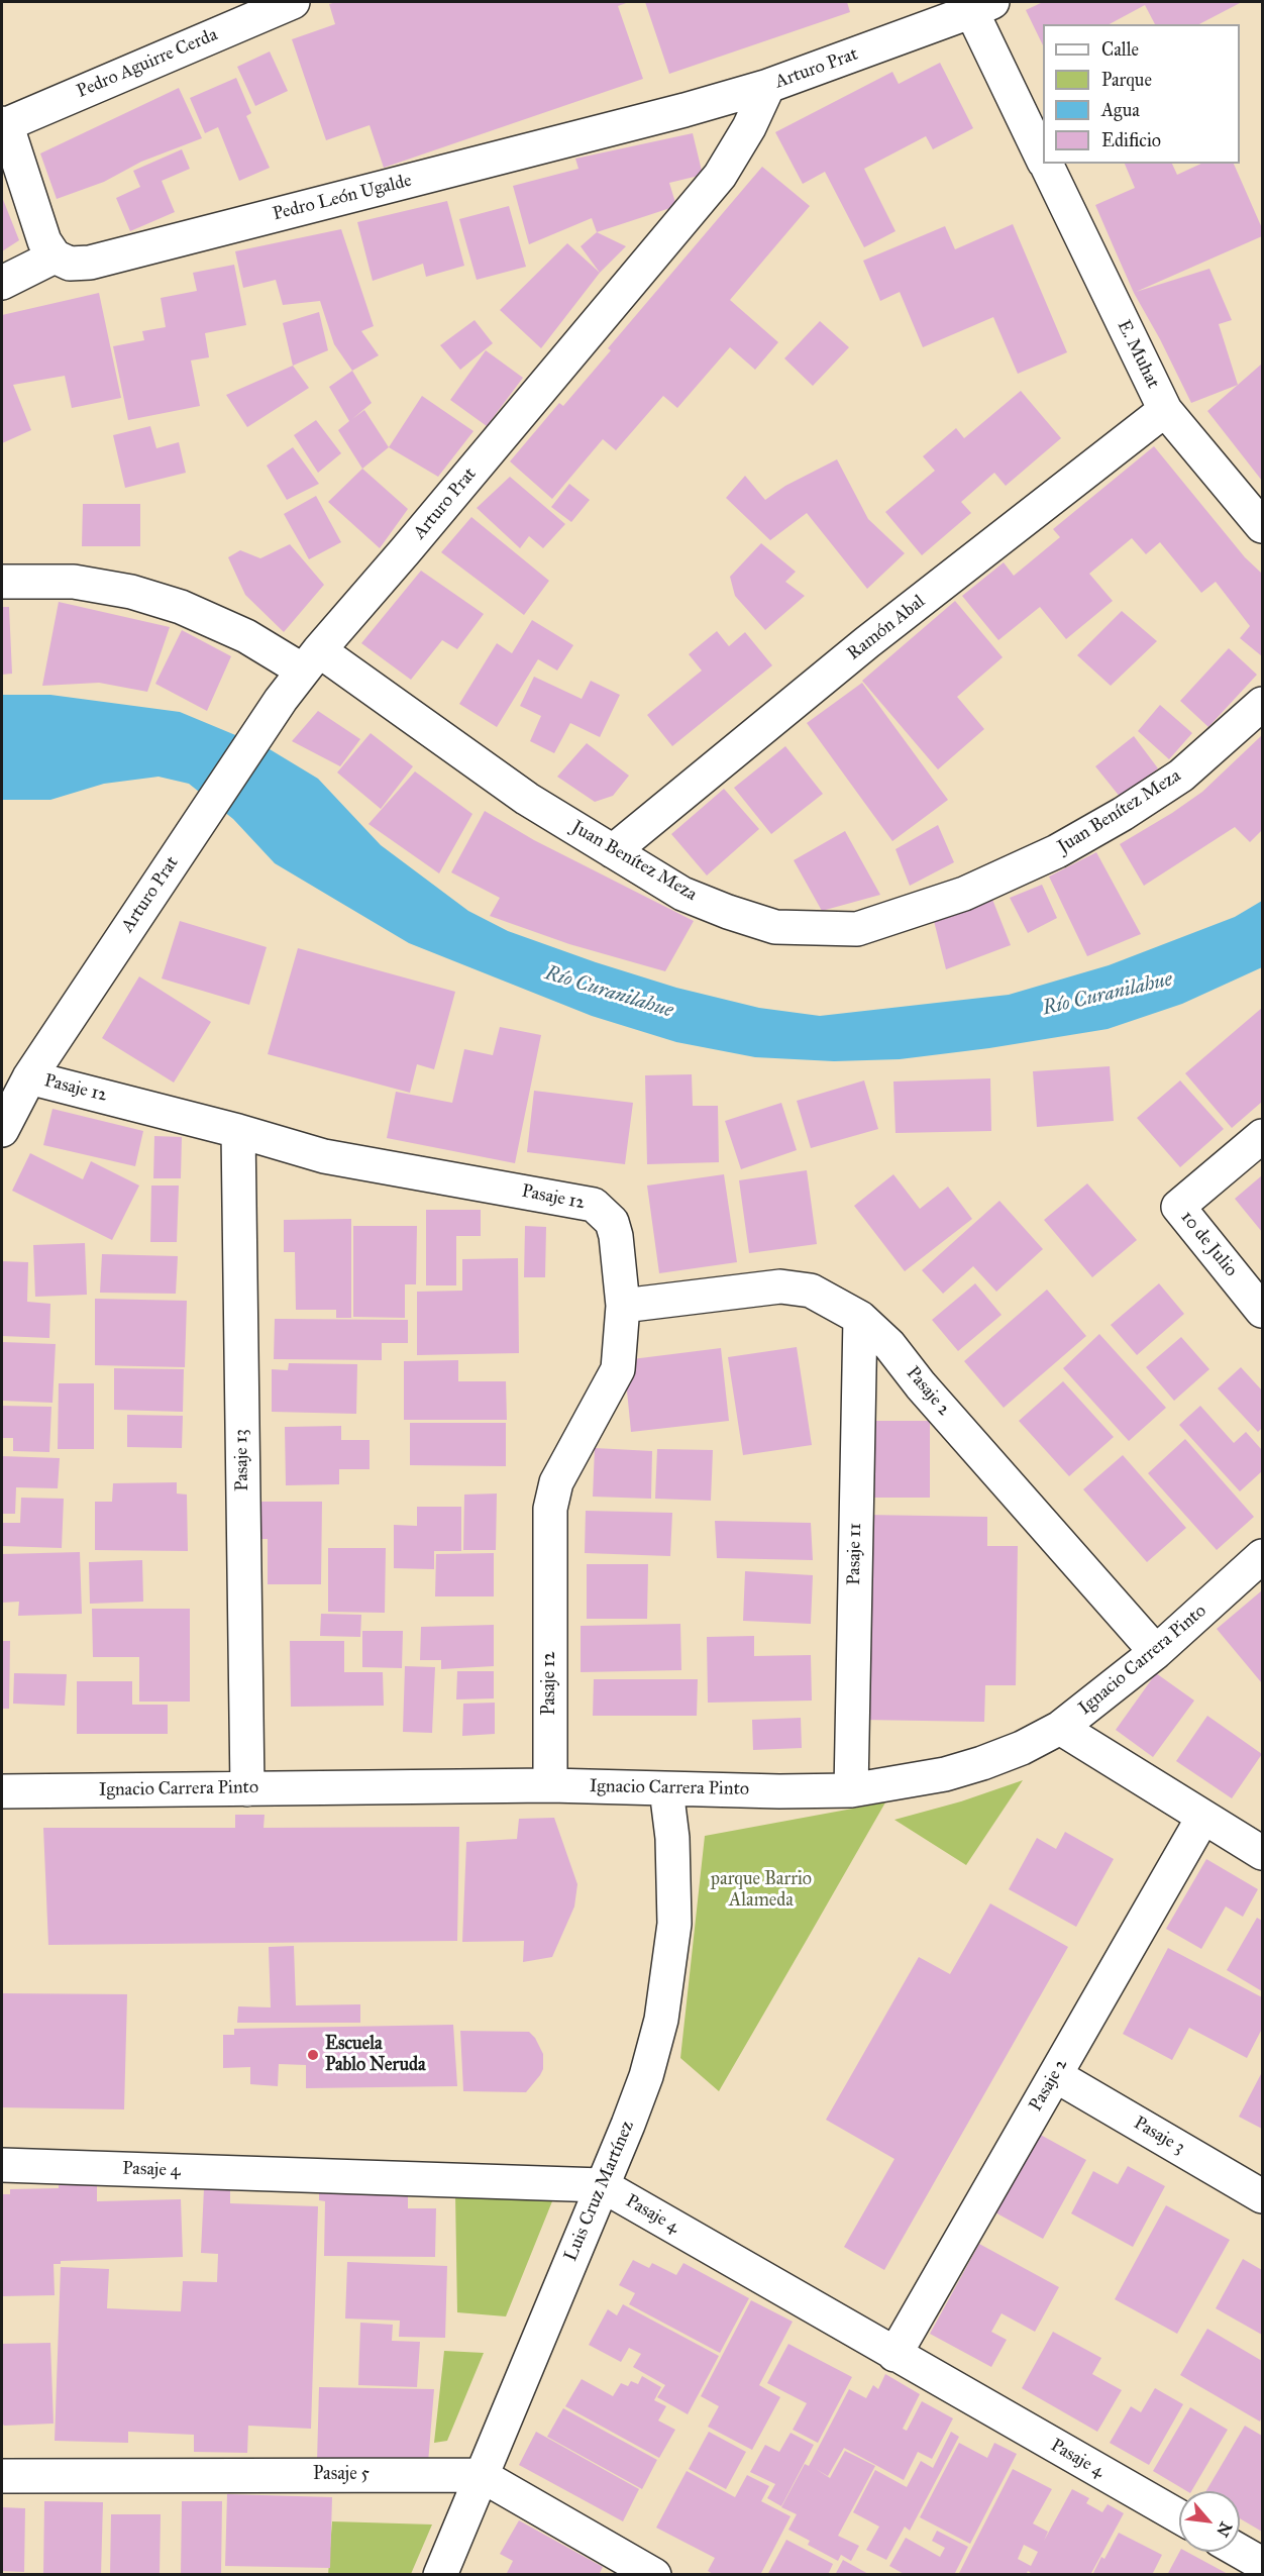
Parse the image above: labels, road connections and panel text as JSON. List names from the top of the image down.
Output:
{
  "streets": {
    "street": [
      "Pedro Aguirre Cerda",
      "Arturo Prat",
      "Pedro León Ugalde",
      "E. Muhat",
      "Ramón Abal",
      "Juan Benítez Meza",
      "Pasaje 12",
      "10 de Julio",
      "Pasaje 2",
      "Pasaje 13",
      "Pasaje 11",
      "Ignacio Carrera Pinto",
      "Pasaje 3",
      "Pasaje 4",
      "Luis Cruz Martínez",
      "Pasaje 5"
    ]
  },
  "crossings": [
    ["Arturo Prat", "Pedro León Ugalde"],
    ["Arturo Prat", "E. Muhat"],
    ["Arturo Prat", "Juan Benítez Meza"],
    ["Arturo Prat", "Pasaje 12"],
    ["E. Muhat", "Ramón Abal"],
    ["Ramón Abal", "Juan Benítez Meza"],
    ["Pasaje 12", "Pasaje 2"],
    ["Pasaje 12", "Pasaje 13"],
    ["Pasaje 12", "Ignacio Carrera Pinto"],
    ["Pasaje 2", "Pasaje 11"],
    ["Pasaje 2", "Ignacio Carrera Pinto"],
    ["Pasaje 2", "Pasaje 3"],
    ["Pasaje 2", "Pasaje 4"],
    ["Pasaje 13", "Ignacio Carrera Pinto"],
    ["Pasaje 11", "Ignacio Carrera Pinto"],
    ["Ignacio Carrera Pinto", "Luis Cruz Martínez"],
    ["Pasaje 4", "Luis Cruz Martínez"],
    ["Luis Cruz Martínez", "Pasaje 5"]
  ],
  "water": ["Río Curanilahue"],
  "parks": ["parque Barrio Alameda"],
  "places": ["Escuela Pablo Neruda"],
  "legend": [
    "Calle",
    "Parque",
    "Agua",
    "Edificio"
  ],
  "north": "bottom right"
}
